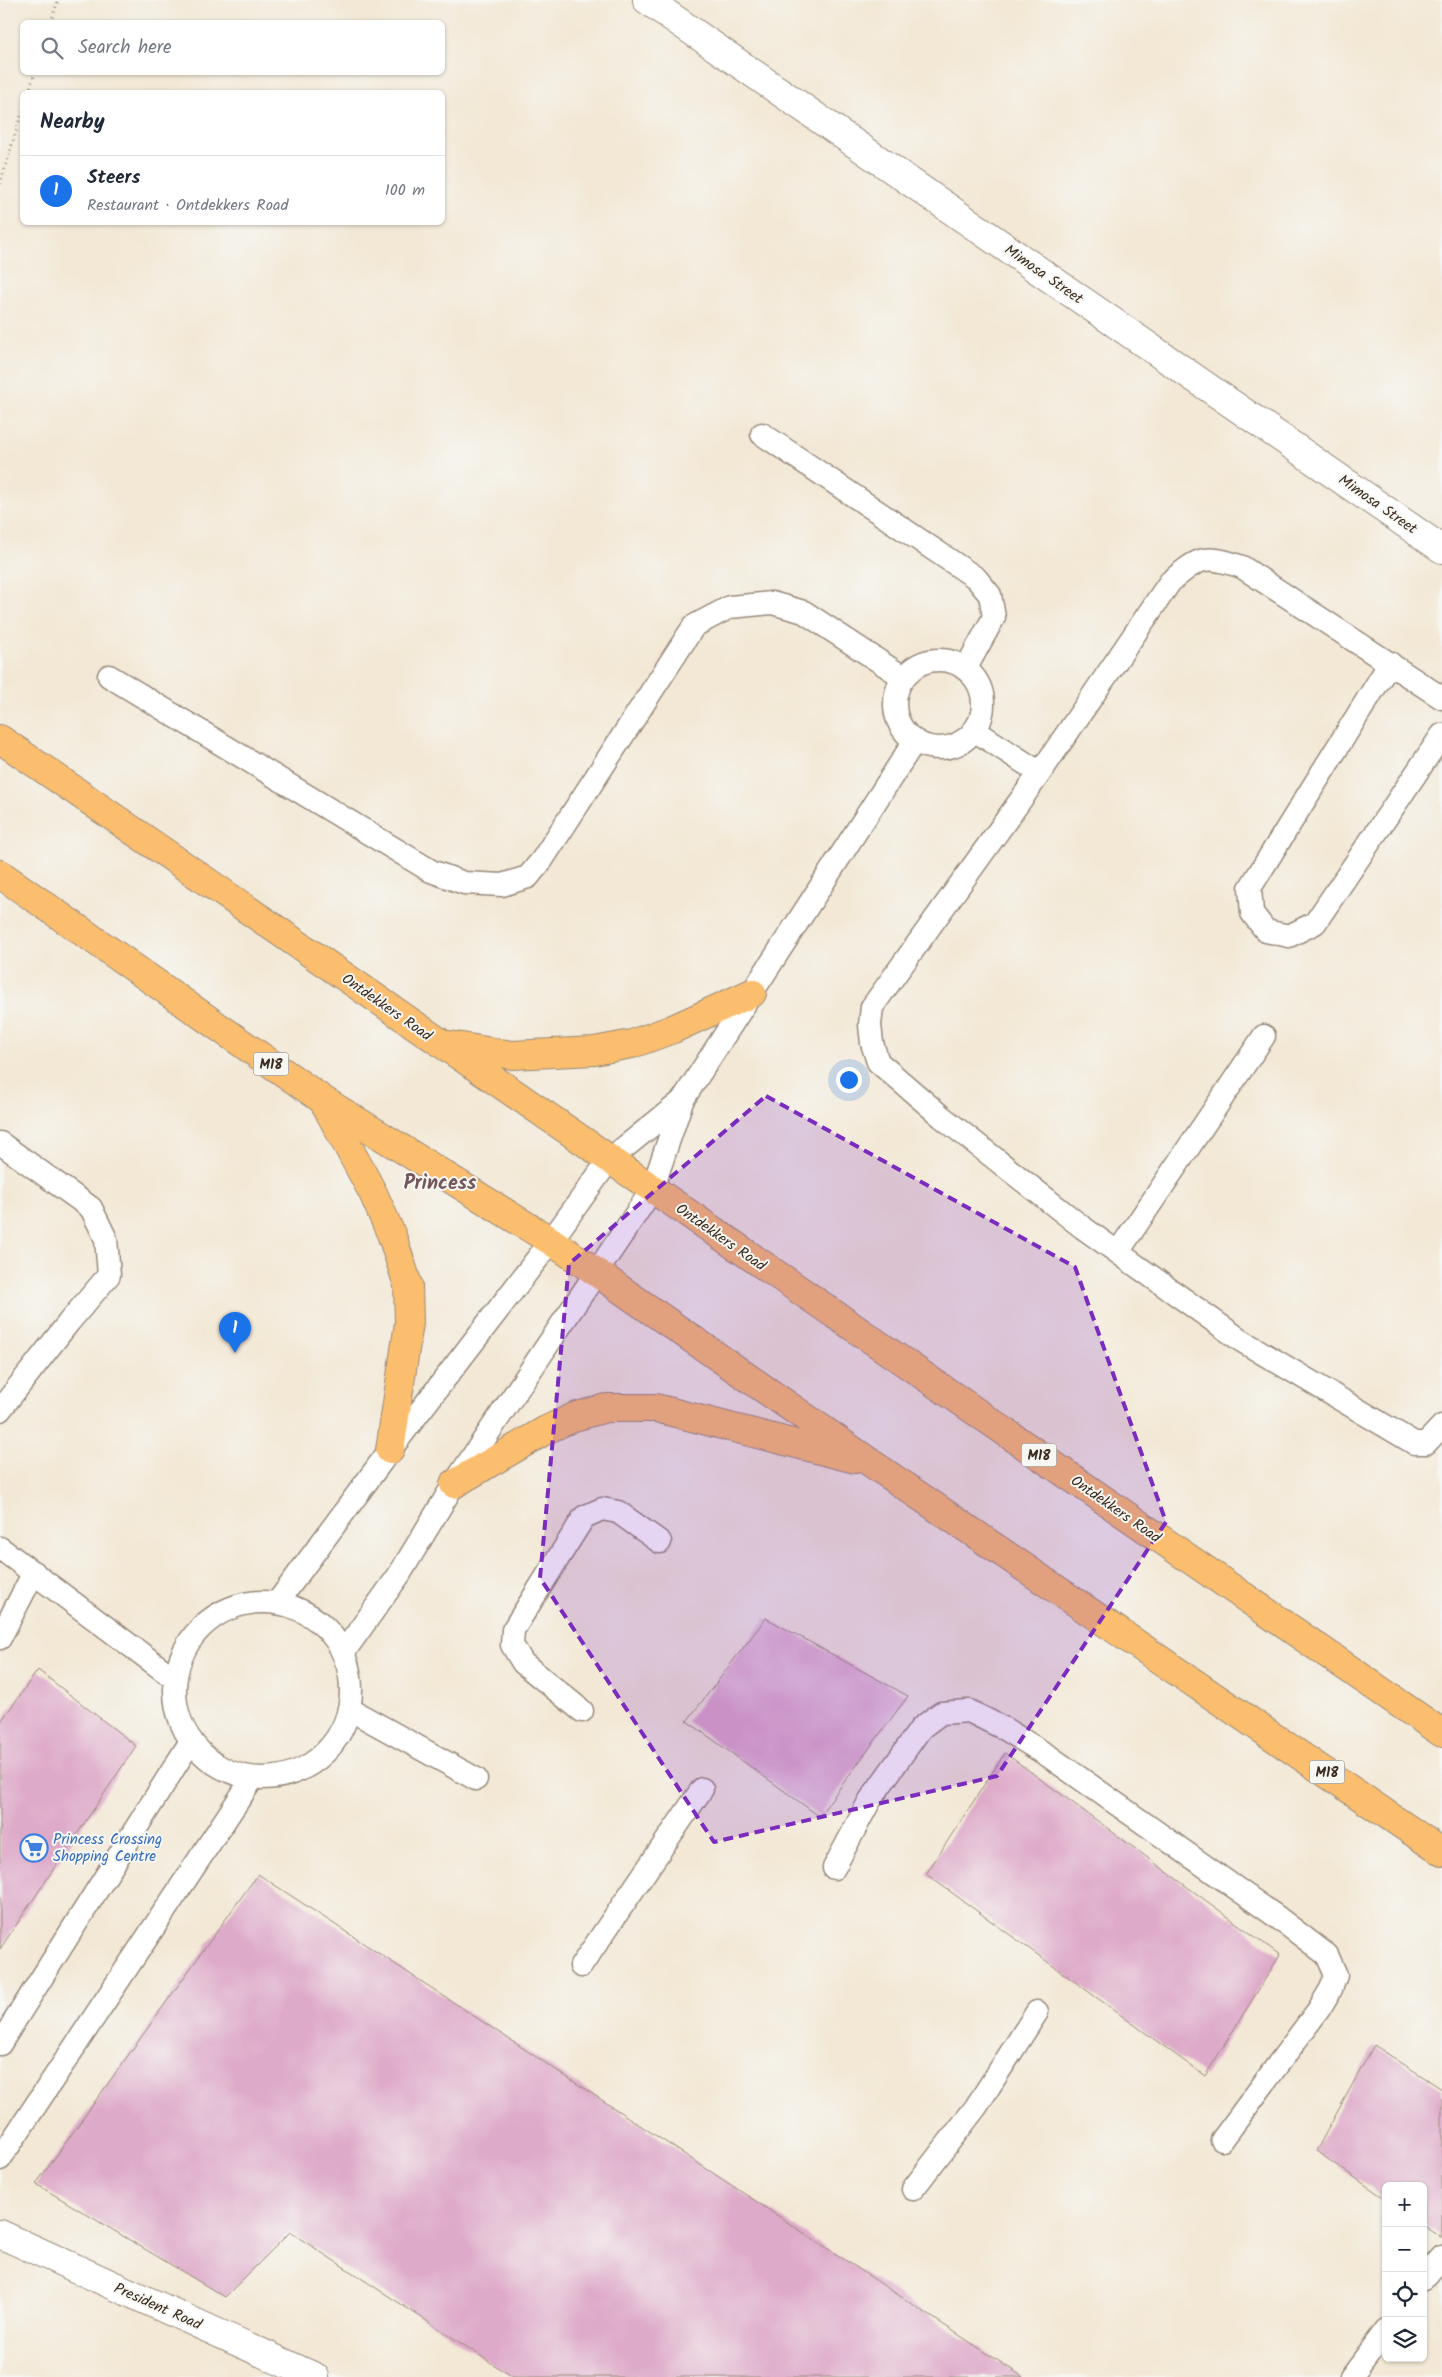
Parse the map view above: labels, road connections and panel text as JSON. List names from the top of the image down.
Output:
{
  "streets": {
    "main road": ["Ontdekkers Road", "M18"],
    "street": ["Mimosa Street", "President Road"]
  },
  "districts": ["Princess"],
  "places": {
    "supermarket": ["Princess Crossing Shopping Centre"]
  },
  "page": {
    "search": "Search here",
    "heading": "Nearby",
    "list": [
      {
        "mark": "1",
        "name": "Steers",
        "note": "Restaurant · Ontdekkers Road",
        "value": "100 m"
      }
    ],
    "pins": "1",
    "map_buttons": ["+", "−"]
  }
}
